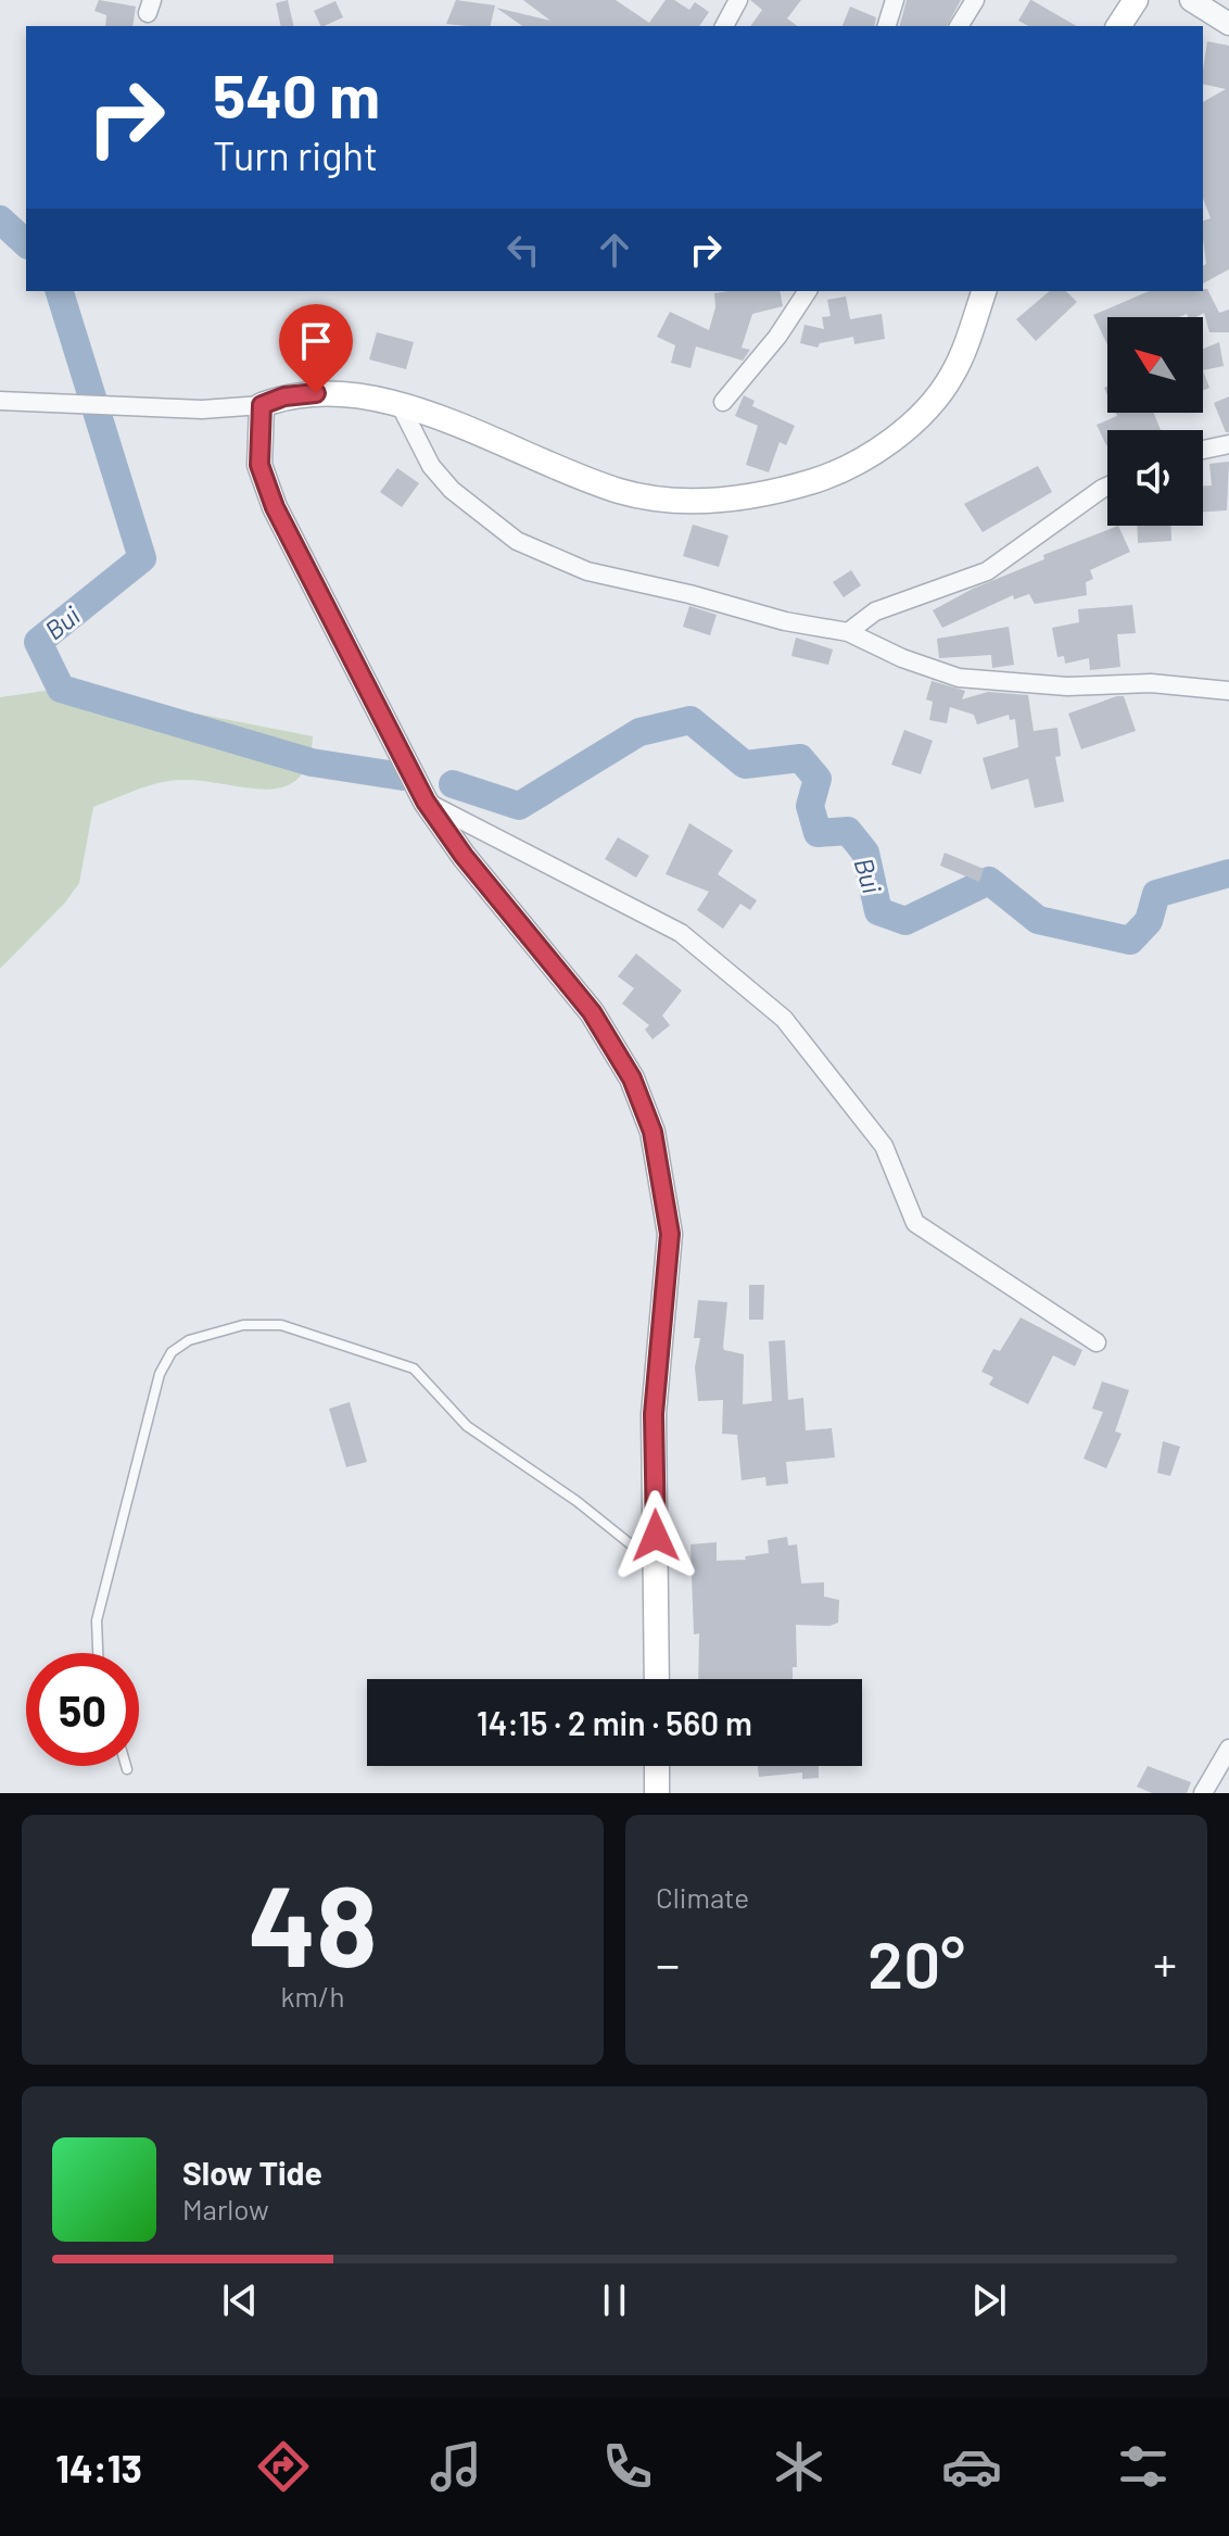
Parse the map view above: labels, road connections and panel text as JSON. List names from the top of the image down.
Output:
{
  "water": ["Bui"],
  "north": "top left",
  "page": {
    "turn": ["540 m", "Turn right"],
    "limit": "50",
    "trip": "14:15 · 2 min · 560 m",
    "tile": [
      ["48", "km/h"],
      "Climate"
    ],
    "heat": ["−", "20°", "+"],
    "song": ["Slow Tide", "Marlow"],
    "tabs": "14:13"
  }
}
